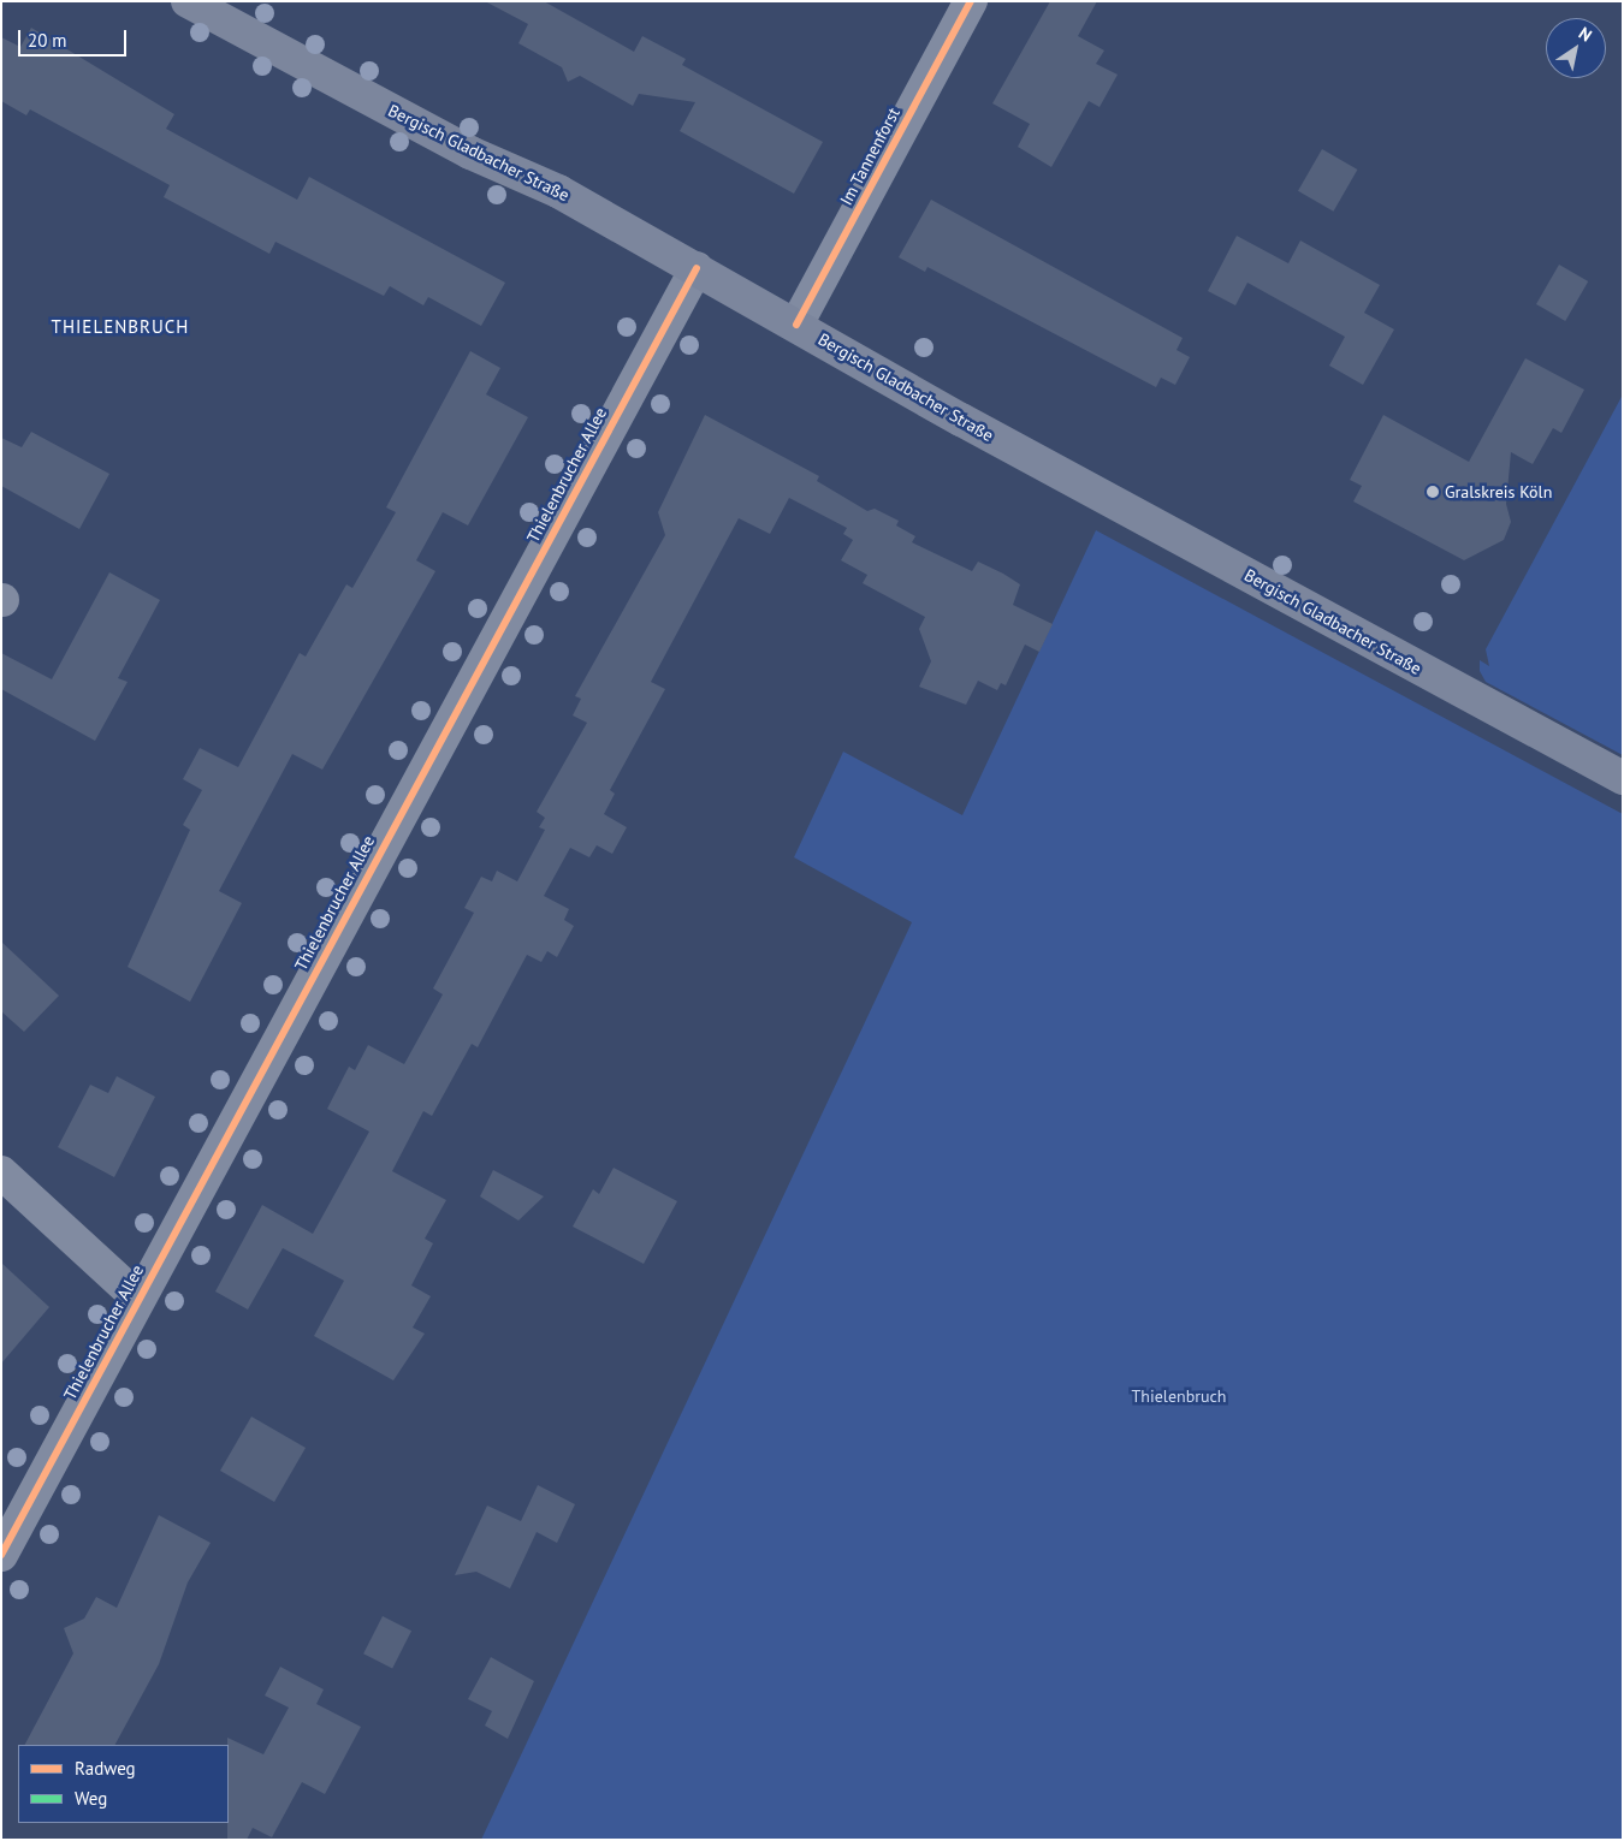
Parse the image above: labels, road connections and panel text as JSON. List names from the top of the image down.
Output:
{
  "streets": {
    "main road": ["Bergisch Gladbacher Straße"],
    "street": ["Im Tannenforst", "Thielenbrucher Allee"]
  },
  "crossings": [
    ["Bergisch Gladbacher Straße", "Im Tannenforst"],
    ["Bergisch Gladbacher Straße", "Thielenbrucher Allee"]
  ],
  "districts": ["THIELENBRUCH"],
  "parks": ["Thielenbruch"],
  "places": ["Gralskreis Köln"],
  "legend": ["Radweg", "Weg"],
  "scale_bar": "20 m",
  "north": "top right"
}
